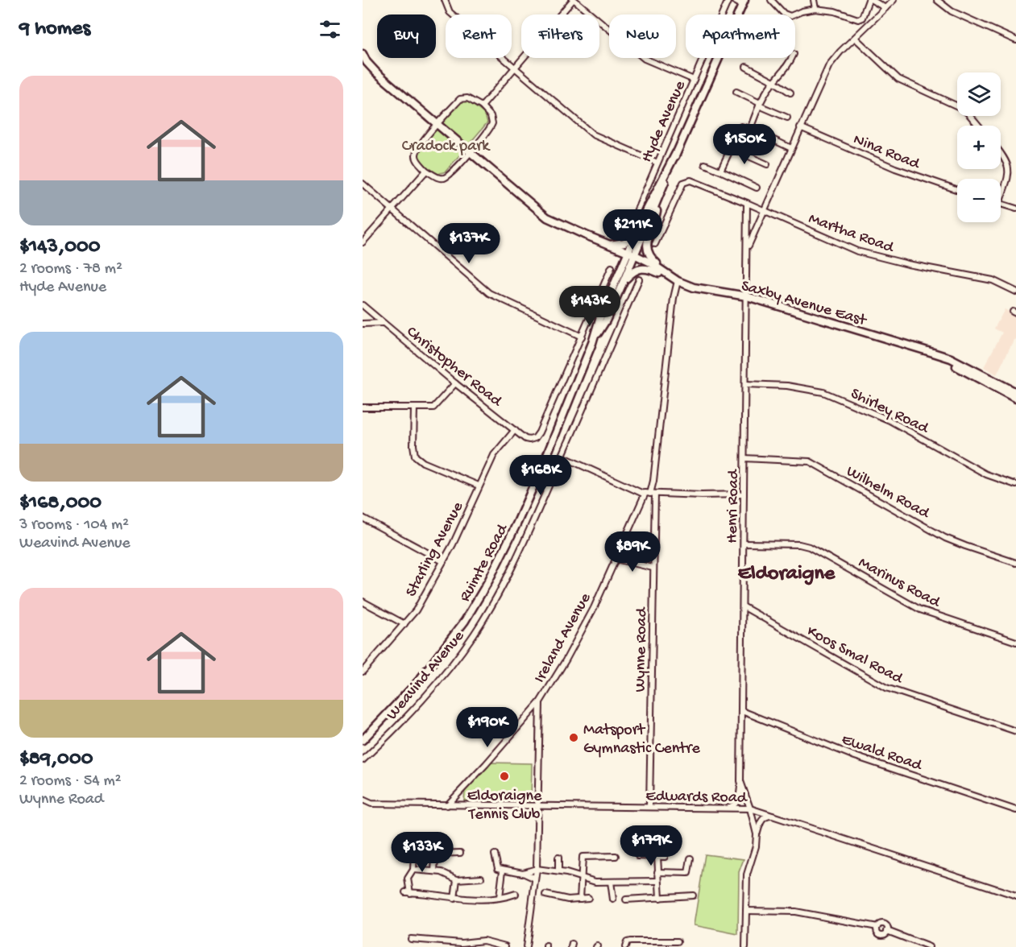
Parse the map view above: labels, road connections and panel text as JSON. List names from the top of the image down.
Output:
{
  "streets": {
    "main road": ["Saxby Avenue East", "Ruimte Road"],
    "street": [
      "Hyde Avenue",
      "Nina Road",
      "Martha Road",
      "Christopher Road",
      "Shirley Road",
      "Wilhelm Road",
      "Henri Road",
      "Starling Avenue",
      "Marinus Road",
      "Ireland Avenue",
      "Wynne Road",
      "Koos Smal Road",
      "Weavind Avenue",
      "Ewald Road",
      "Edwards Road"
    ]
  },
  "crossings": [
    ["Martha Road", "Henri Road"],
    ["Saxby Avenue East", "Henri Road"],
    ["Saxby Avenue East", "Ruimte Road"],
    ["Saxby Avenue East", "Ireland Avenue"],
    ["Christopher Road", "Starling Avenue"],
    ["Shirley Road", "Henri Road"],
    ["Wilhelm Road", "Henri Road"],
    ["Henri Road", "Marinus Road"],
    ["Henri Road", "Koos Smal Road"],
    ["Henri Road", "Ewald Road"],
    ["Henri Road", "Edwards Road"],
    ["Ireland Avenue", "Wynne Road"],
    ["Ireland Avenue", "Edwards Road"],
    ["Wynne Road", "Edwards Road"]
  ],
  "districts": ["Eldoraigne"],
  "parks": ["Cradock park"],
  "places": ["Matsport Gymnastic Centre", "Eldoraigne Tennis Club"],
  "page": {
    "heading": "9 homes",
    "chip": [
      "Buy",
      "Rent",
      "Filters",
      "New",
      "Apartment"
    ],
    "list": [
      {
        "name": "$143,000",
        "note": "2 rooms · 78 m² · Hyde Avenue"
      },
      {
        "name": "$168,000",
        "note": "3 rooms · 104 m² · Weavind Avenue"
      },
      {
        "name": "$89,000",
        "note": "2 rooms · 54 m² · Wynne Road"
      }
    ],
    "map_buttons": ["+", "−"],
    "price": [
      "$150K",
      "$211K",
      "$137K",
      "$143K",
      "$168K",
      "$89K",
      "$190K",
      "$179K",
      "$133K"
    ]
  }
}
